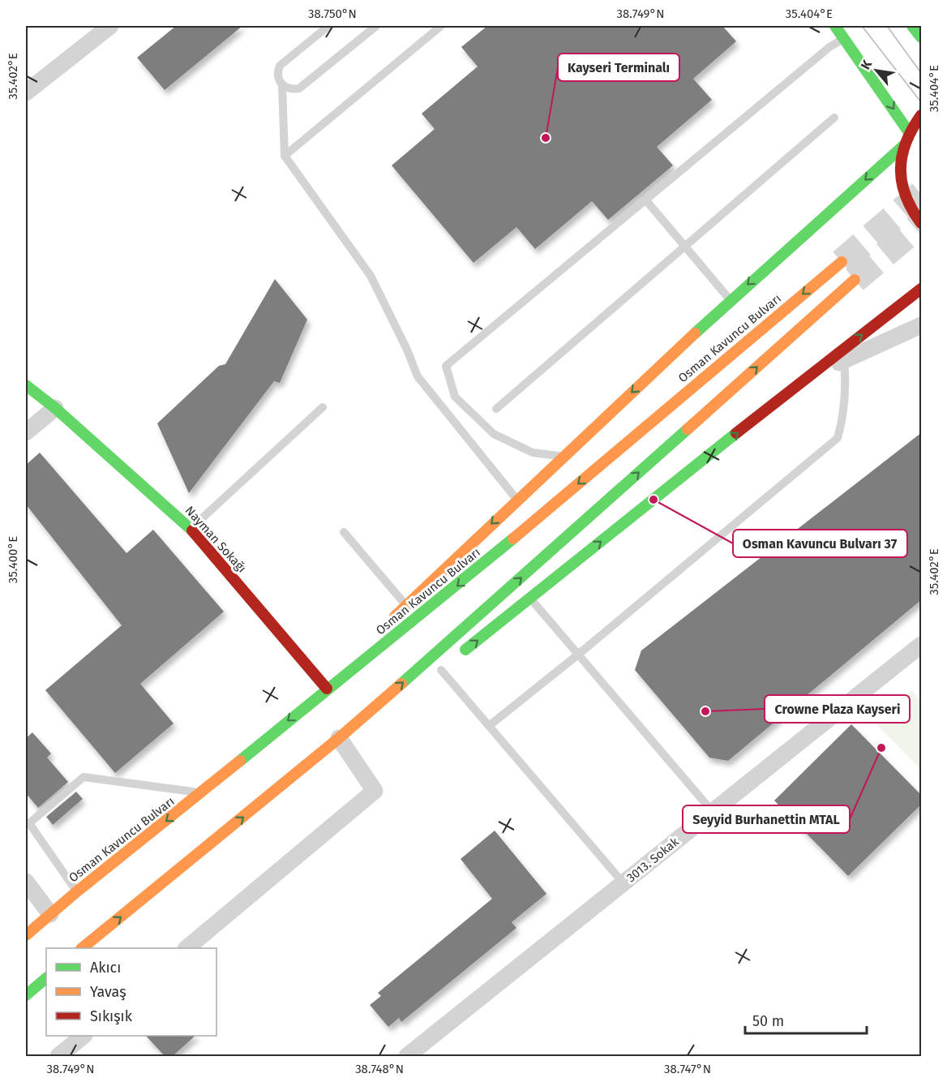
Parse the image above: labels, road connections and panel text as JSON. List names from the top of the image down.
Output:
{
  "streets": {
    "main road": ["Osman Kavuncu Bulvarı", "Nayman Sokağı"],
    "street": ["3013. Sokak"]
  },
  "crossings": [
    ["Osman Kavuncu Bulvarı", "Nayman Sokağı"]
  ],
  "places": [
    "Kayseri Terminalı",
    "Osman Kavuncu Bulvarı 37",
    "Crowne Plaza Kayseri",
    "Seyyid Burhanettin MTAL"
  ],
  "legend": ["Akıcı", "Yavaş", "Sıkışık"],
  "scale_bar": "50 m",
  "north": "top left",
  "coordinates": [
    "38.750°N",
    "38.749°N",
    "35.404°E",
    "35.402°E",
    "35.400°E",
    "38.748°N",
    "38.747°N"
  ]
}
